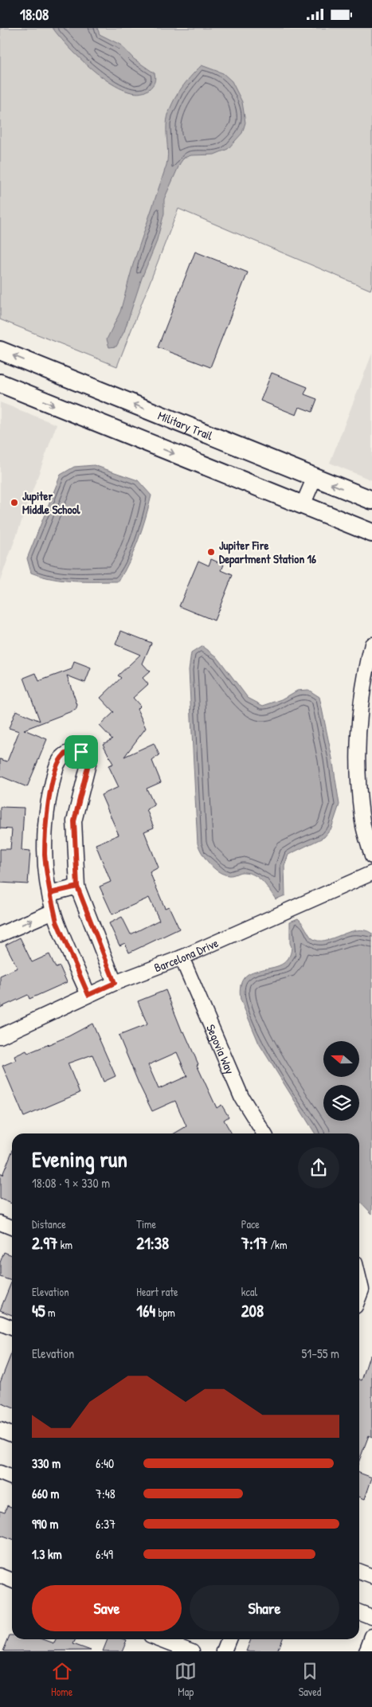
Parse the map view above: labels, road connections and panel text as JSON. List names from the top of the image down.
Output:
{
  "streets": {
    "main road": ["Military Trail"],
    "street": ["Barcelona Drive", "Segovia Way"]
  },
  "crossings": [
    ["Barcelona Drive", "Segovia Way"]
  ],
  "places": ["Jupiter Middle School", "Jupiter Fire Department Station 16"],
  "north": "left",
  "page": {
    "status": "18:08",
    "heading": ["Evening run", "18:08 · 9 × 330 m"],
    "stats": [
      ["Distance", "2.97 km"],
      ["Time", "21:38"],
      ["Pace", "7:17 /km"],
      ["Elevation", "45 m"],
      ["Heart rate", "164 bpm"],
      ["kcal", "208"]
    ],
    "chart": ["Elevation", "51–55 m"],
    "list": [
      {
        "name": "330 m",
        "note": "6:40"
      },
      {
        "name": "660 m",
        "note": "7:48"
      },
      {
        "name": "990 m",
        "note": "6:37"
      },
      {
        "name": "1.3 km",
        "note": "6:49"
      }
    ],
    "buttons": ["Save", "Share"],
    "tabs": ["Home", "Map", "Saved"]
  }
}
